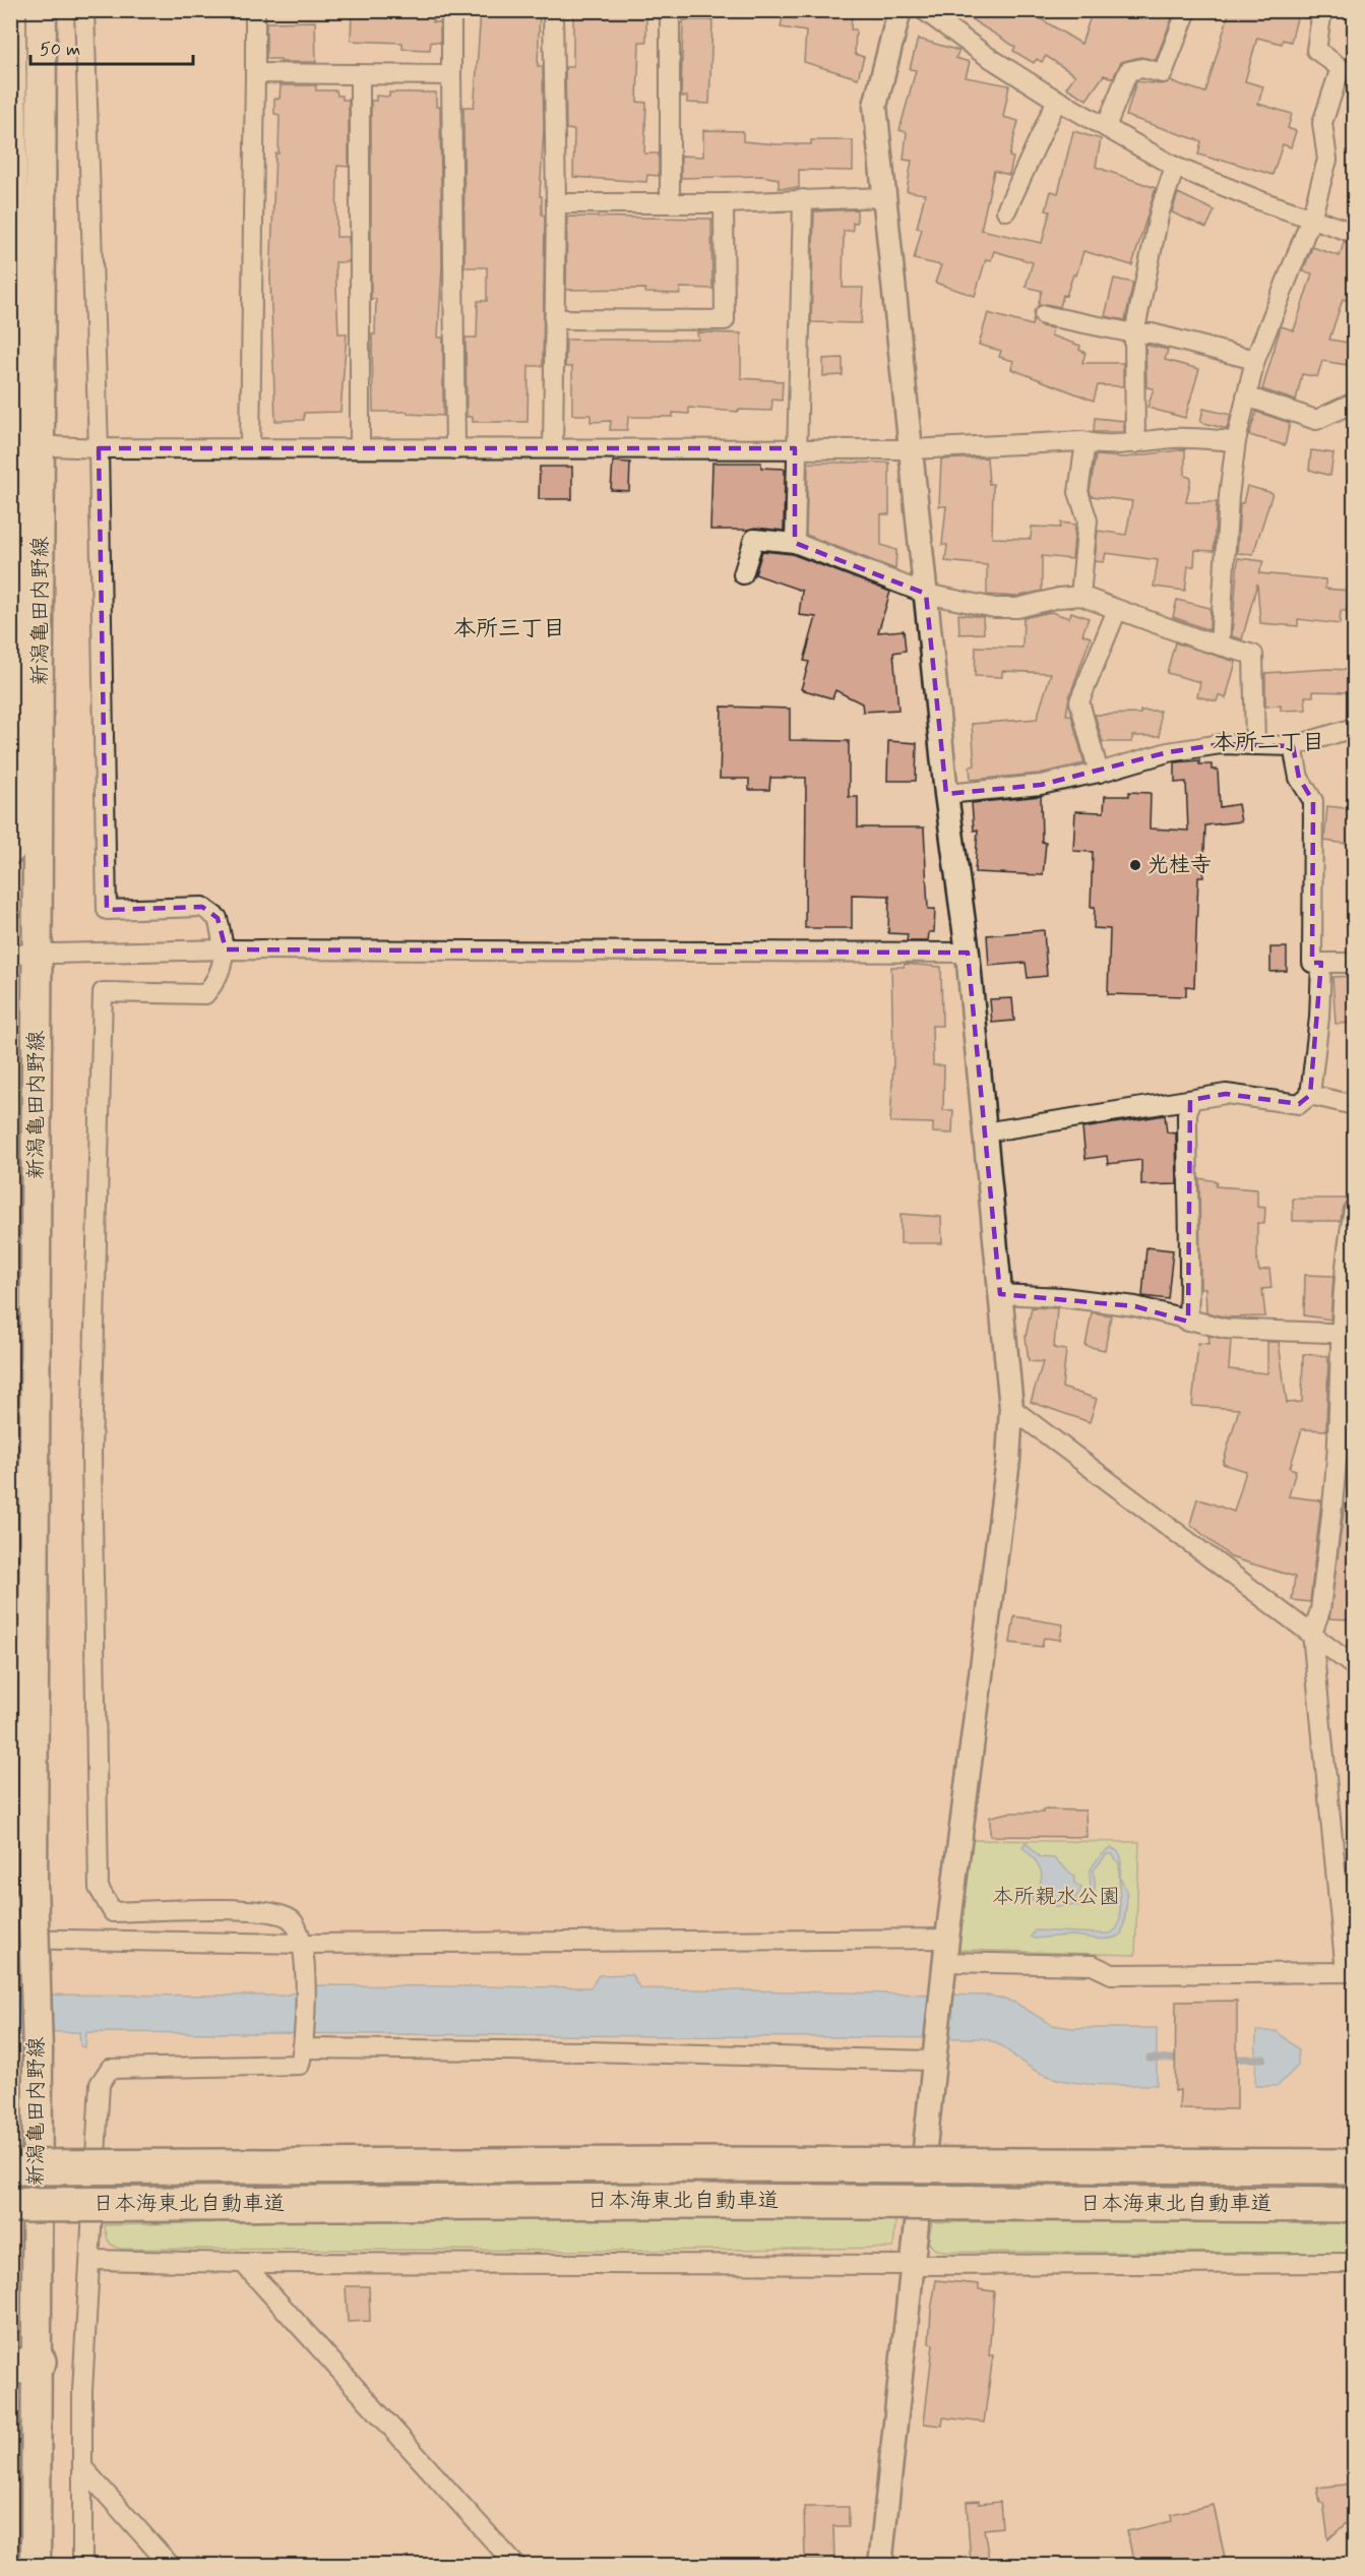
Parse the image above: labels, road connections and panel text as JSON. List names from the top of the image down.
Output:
{
  "streets": {
    "highway": ["日本海東北自動車道"],
    "main road": ["新潟亀田内野線"]
  },
  "districts": ["本所三丁目", "本所二丁目"],
  "parks": ["本所親水公園"],
  "places": ["光桂寺"],
  "scale_bar": "50 m"
}
